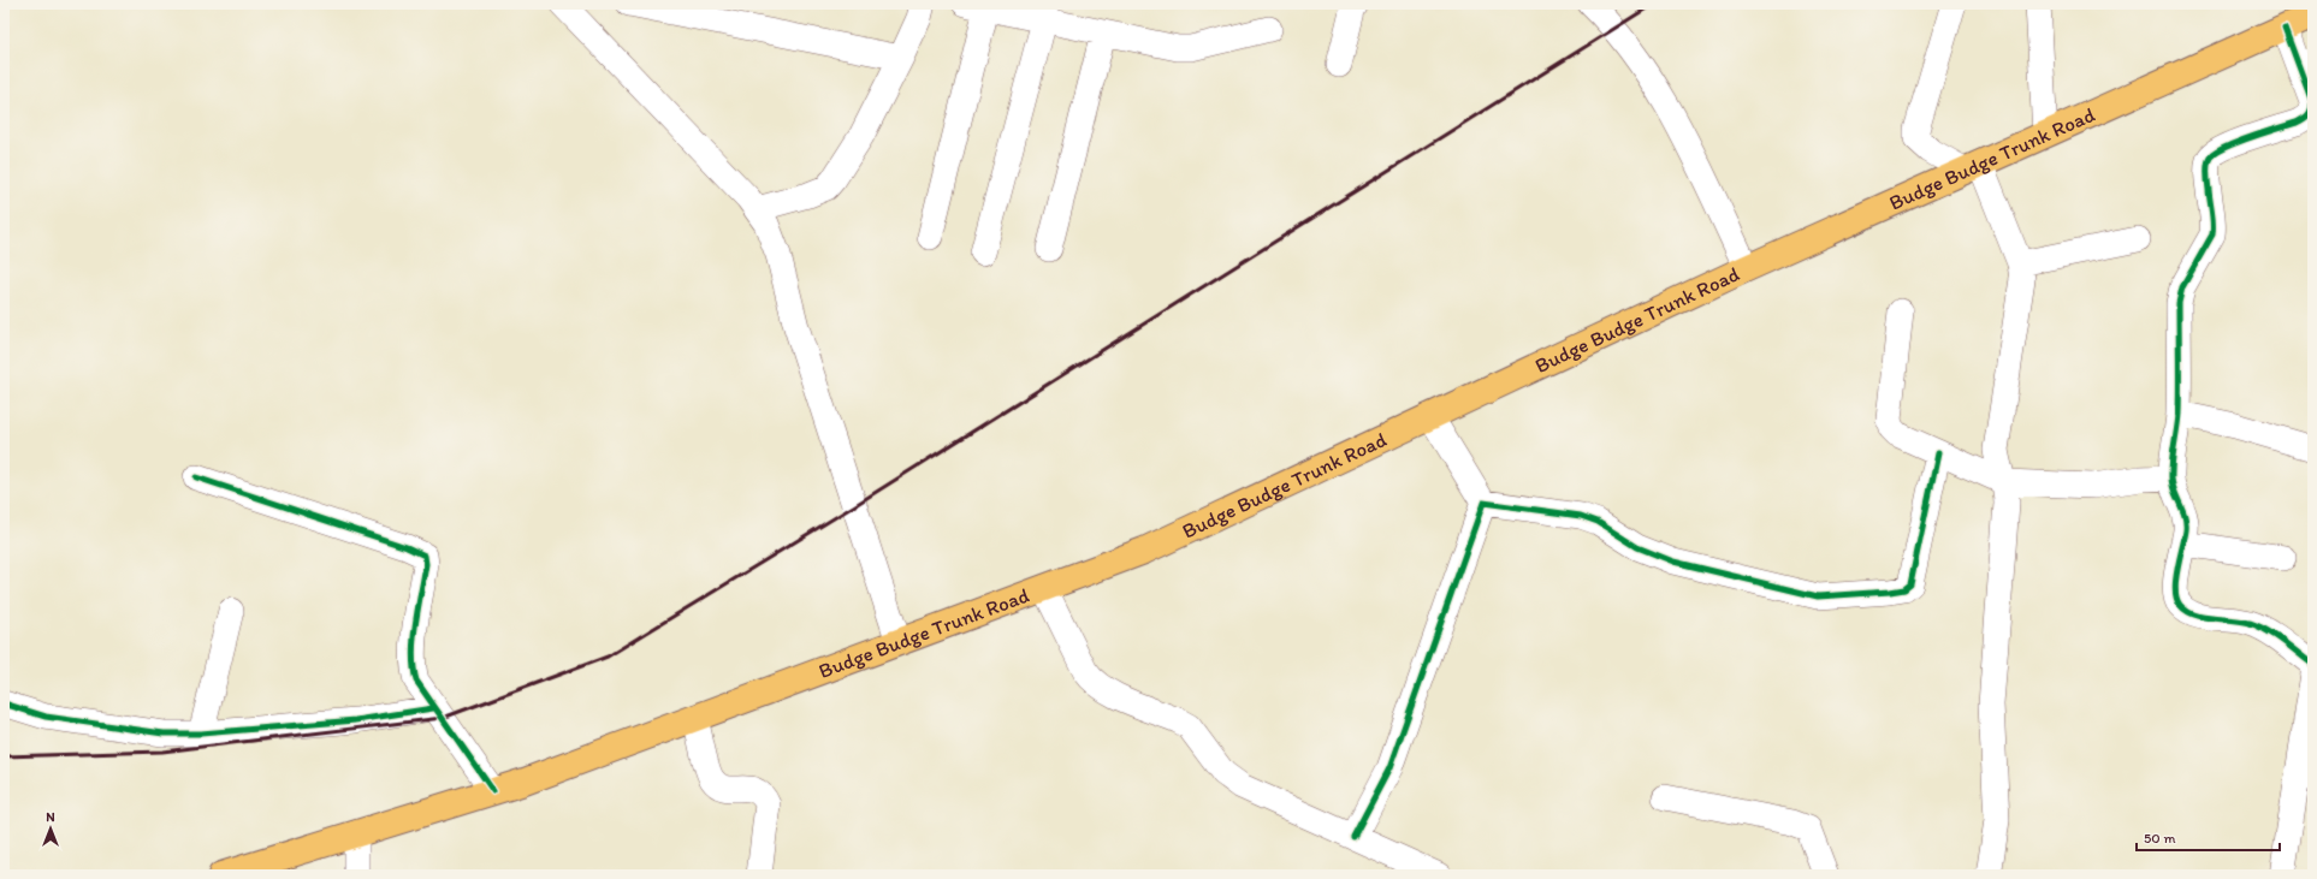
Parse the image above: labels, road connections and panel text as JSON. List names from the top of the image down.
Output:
{
  "streets": {
    "main road": ["Budge Budge Trunk Road"]
  },
  "scale_bar": "50 m",
  "north": "top"
}
